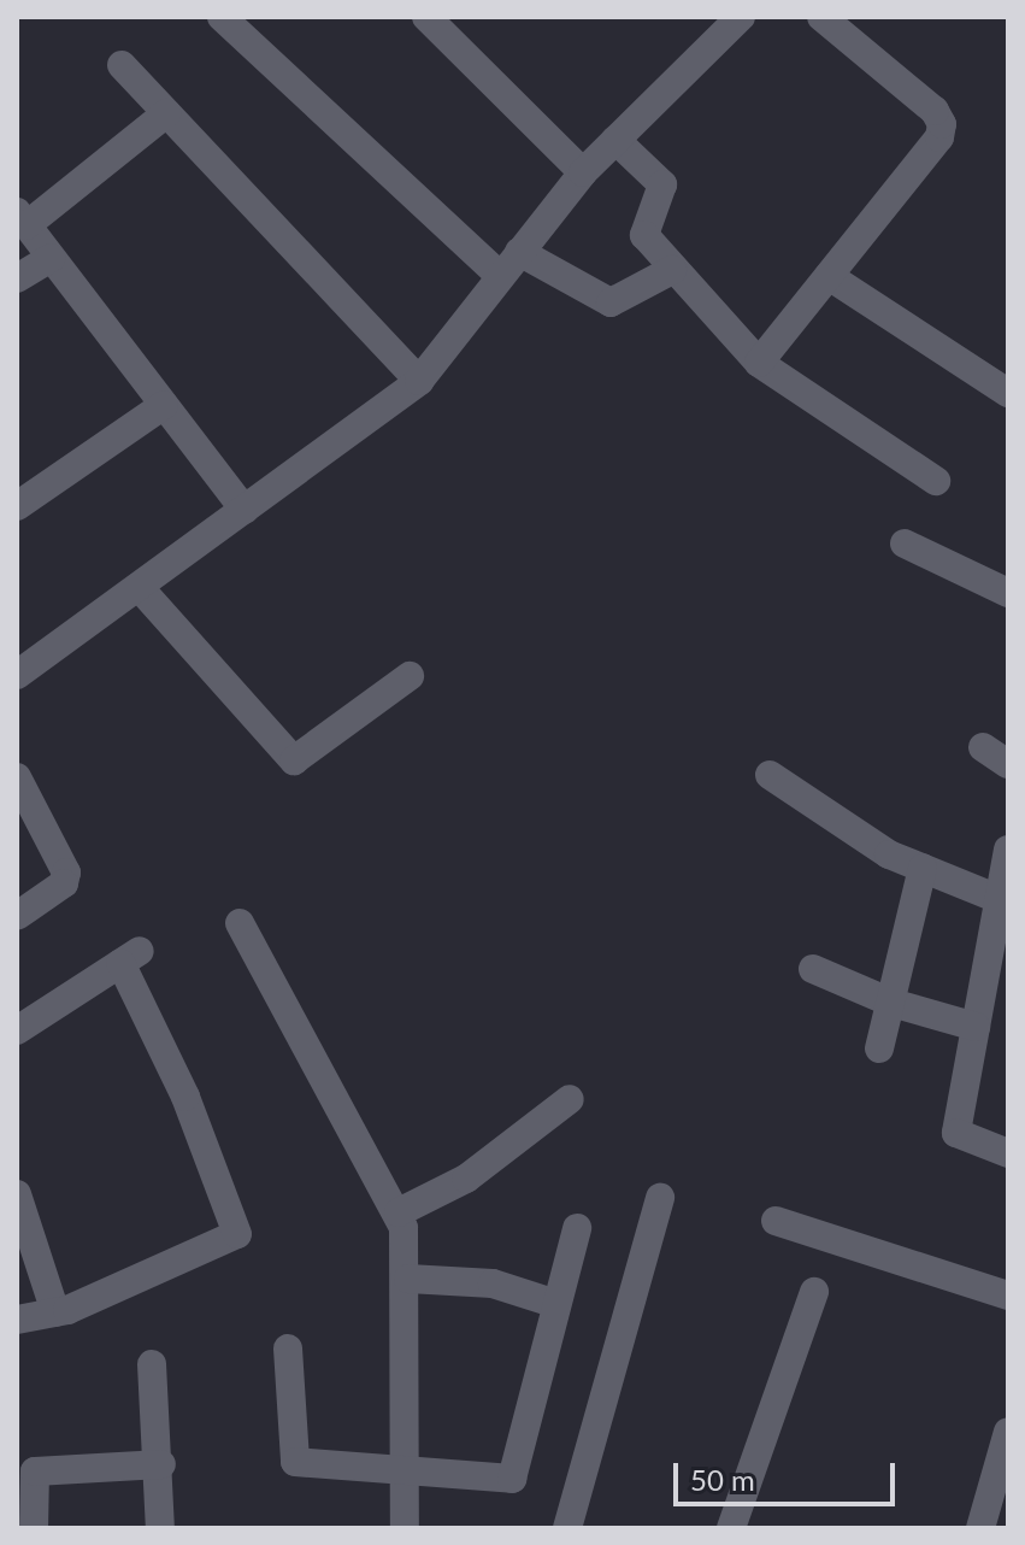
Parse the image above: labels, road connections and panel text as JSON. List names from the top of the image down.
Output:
{
  "scale_bar": "50 m"
}
